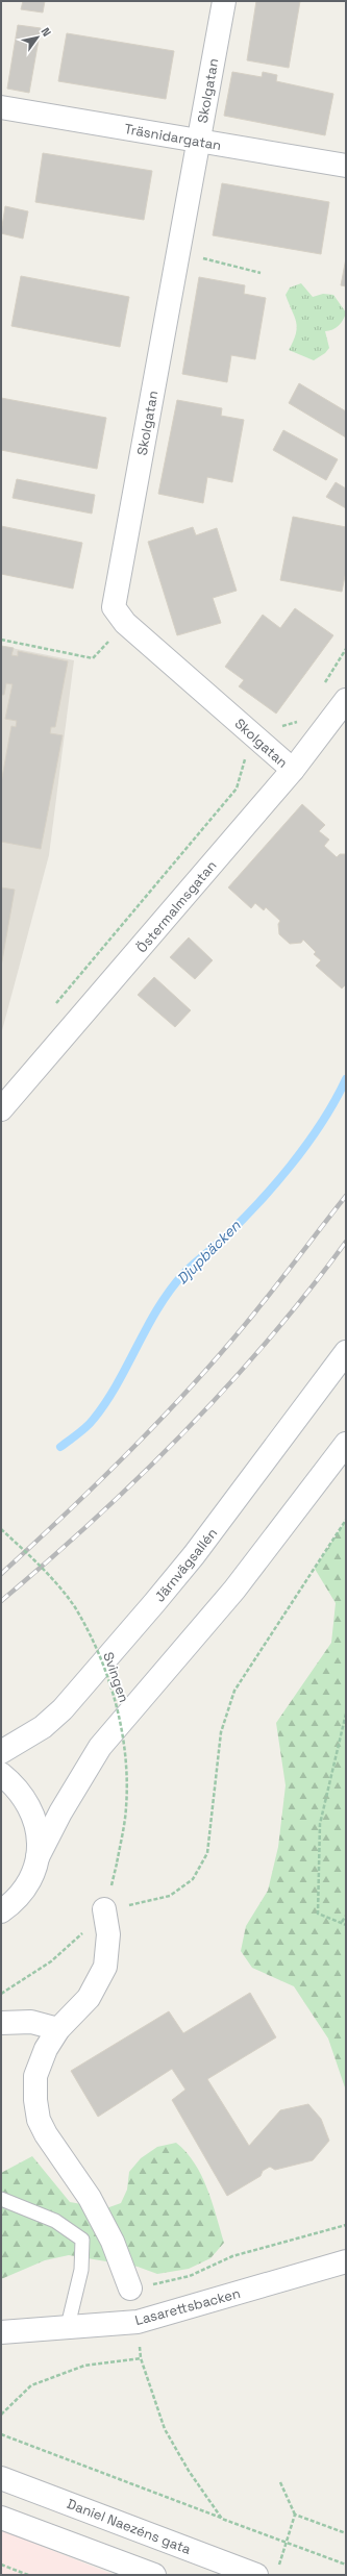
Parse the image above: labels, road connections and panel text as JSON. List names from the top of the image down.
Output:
{
  "streets": {
    "street": [
      "Skolgatan",
      "Träsnidargatan",
      "Östermalmsgatan",
      "Järnvägsallén",
      "Lasarettsbacken",
      "Daniel Naezéns gata"
    ],
    "path": ["Svingen"]
  },
  "crossings": [
    ["Skolgatan", "Träsnidargatan"],
    ["Skolgatan", "Östermalmsgatan"]
  ],
  "water": ["Djupbäcken"],
  "north": "top right"
}
